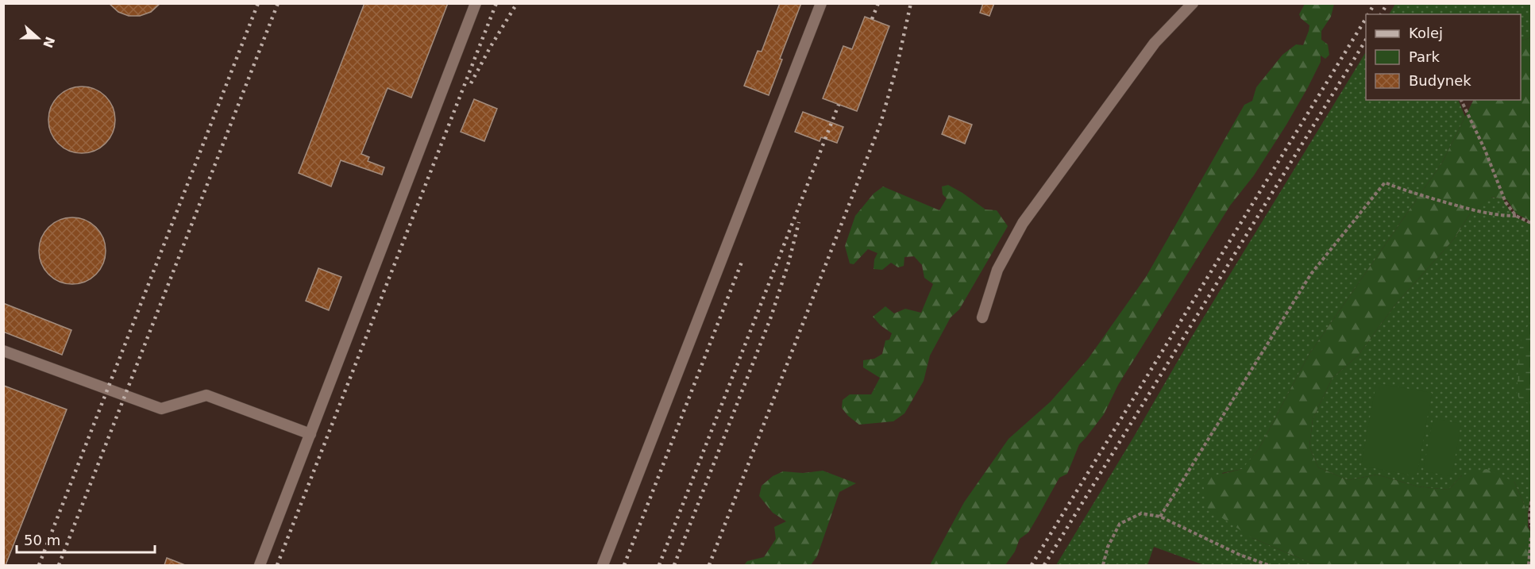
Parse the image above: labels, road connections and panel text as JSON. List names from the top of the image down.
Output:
{
  "legend": ["Kolej", "Park", "Budynek"],
  "scale_bar": "50 m",
  "north": "right"
}
